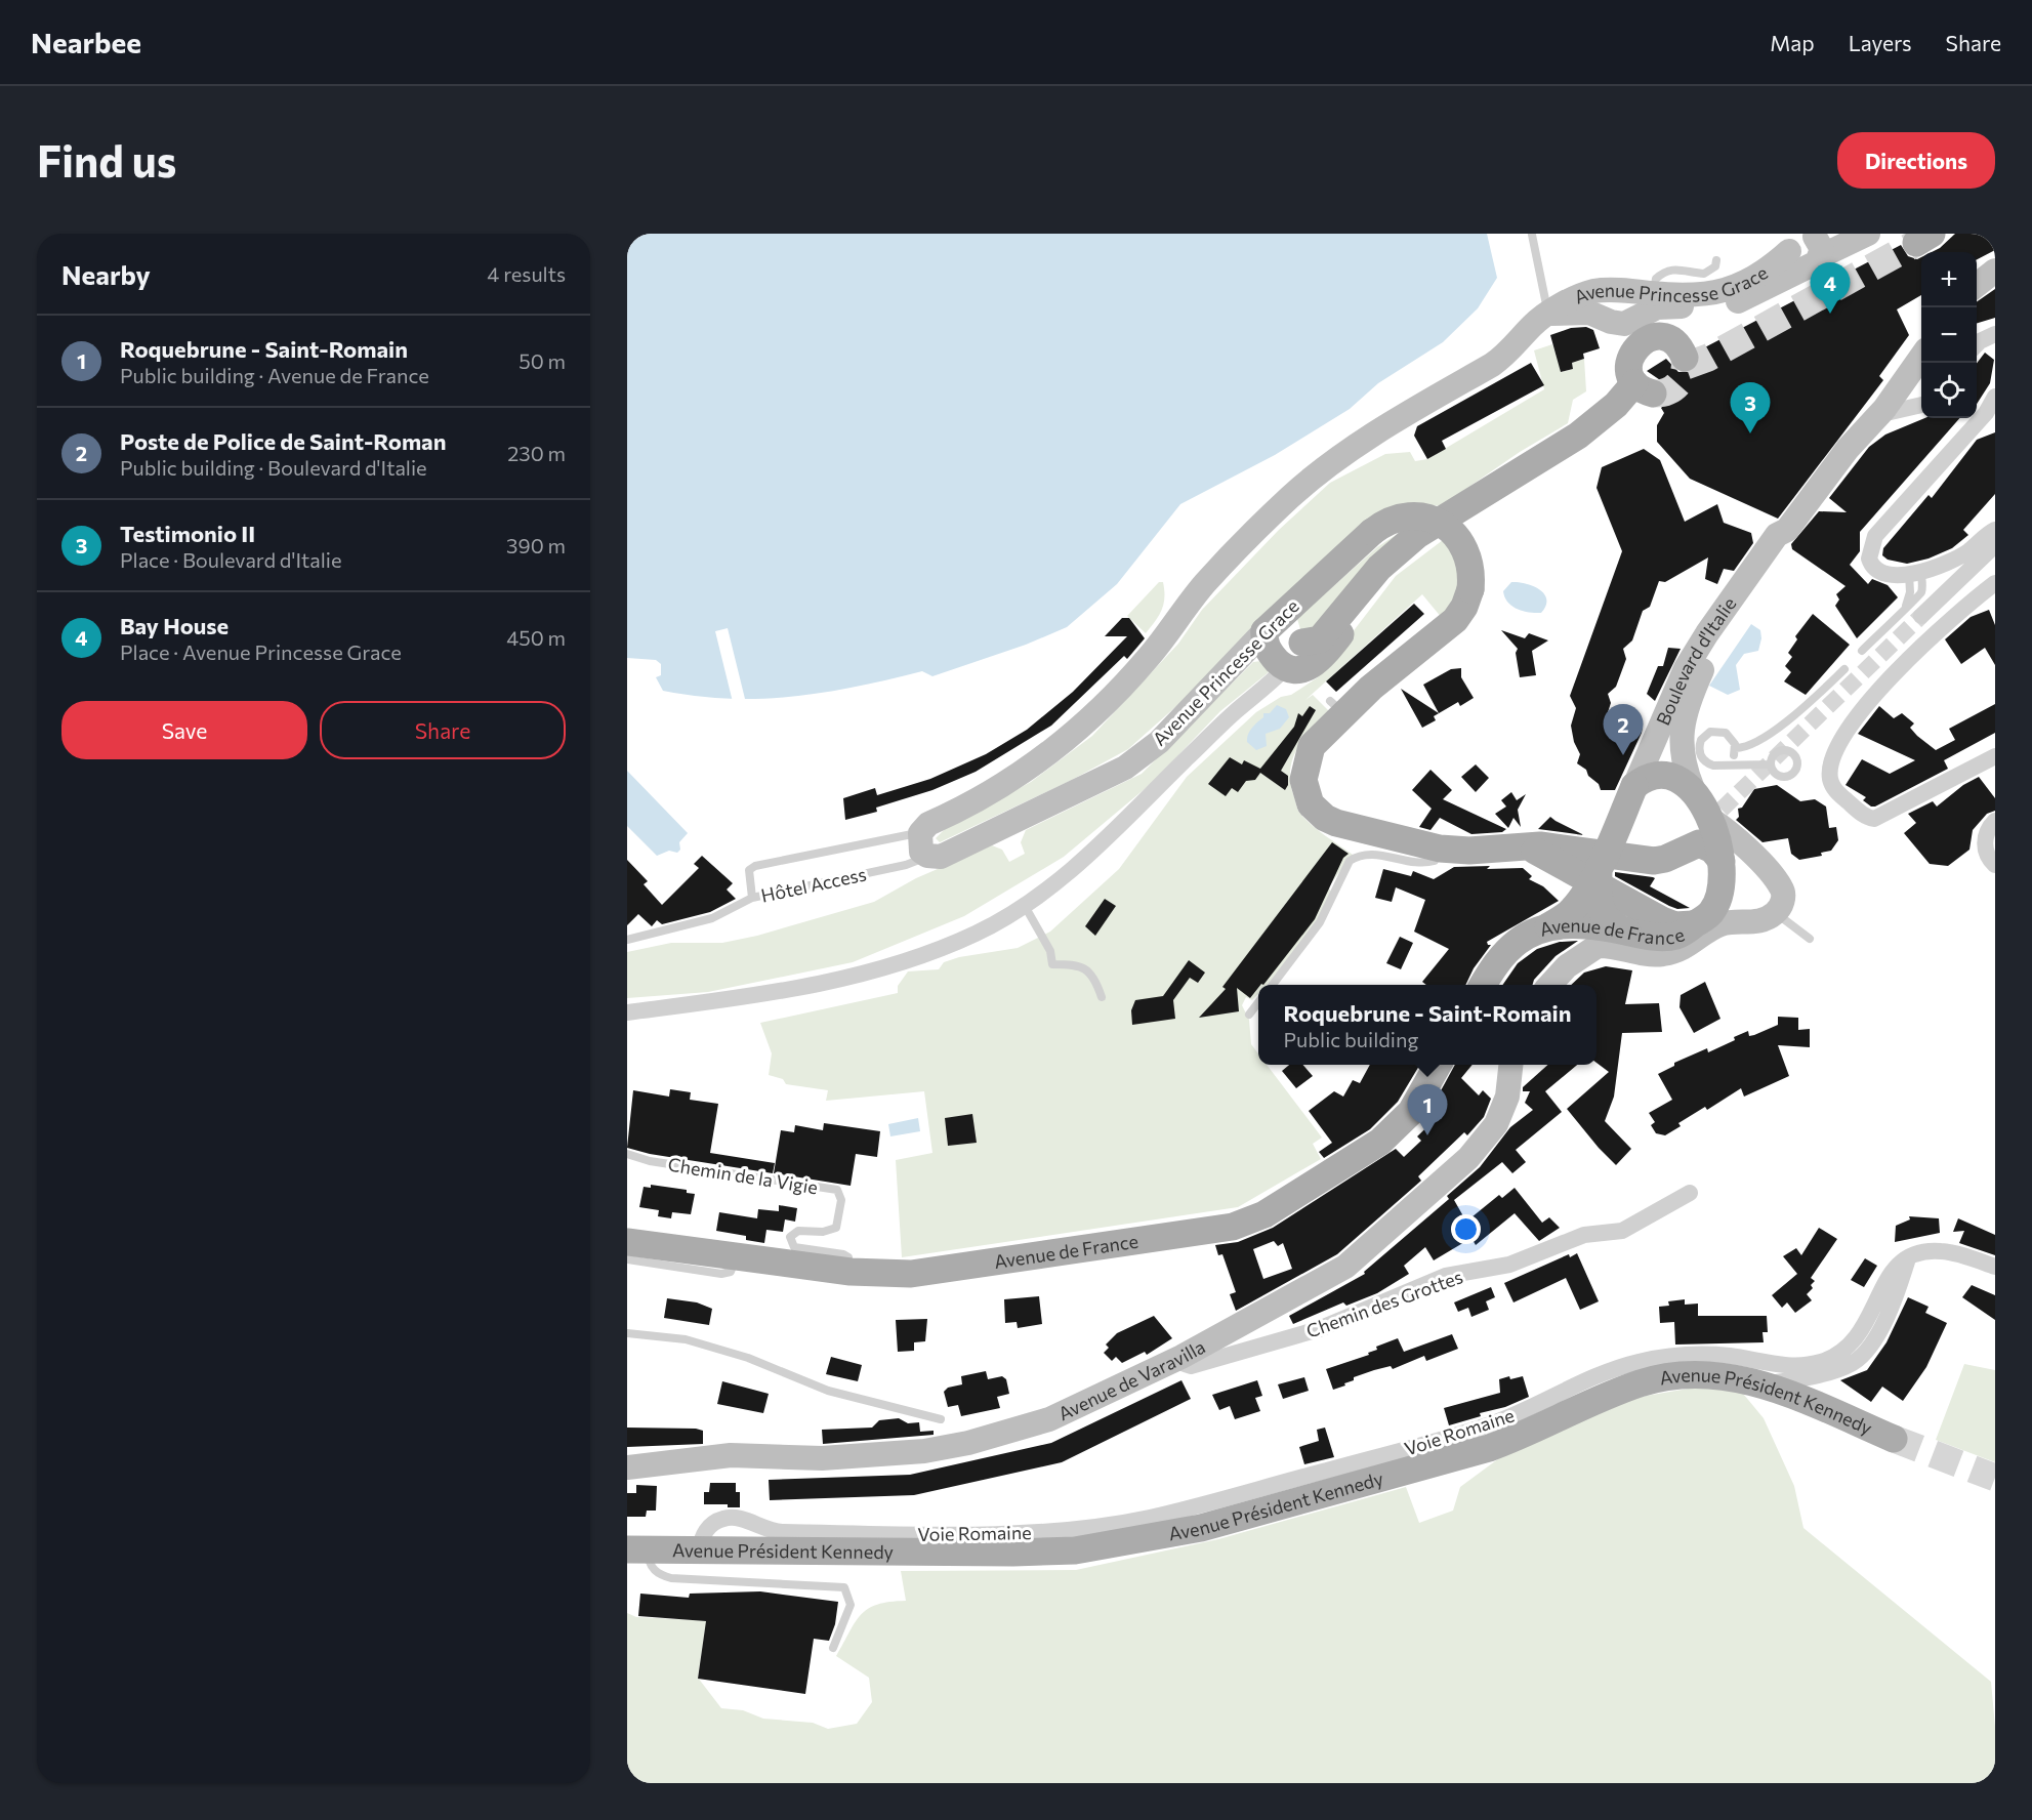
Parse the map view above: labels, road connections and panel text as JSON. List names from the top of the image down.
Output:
{
  "streets": {
    "main road": [
      "Avenue Princesse Grace",
      "Boulevard d'Italie",
      "Avenue de France",
      "Avenue Président Kennedy"
    ],
    "street": ["Chemin des Grottes", "Avenue de Varavilla", "Voie Romaine"],
    "lane": ["Hôtel Access", "Chemin de la Vigie"]
  },
  "crossings": [
    ["Avenue Princesse Grace", "Boulevard d'Italie"],
    ["Avenue Princesse Grace", "Hôtel Access"],
    ["Avenue Princesse Grace", "Avenue de France"],
    ["Boulevard d'Italie", "Avenue de France"],
    ["Avenue de France", "Chemin de la Vigie"],
    ["Chemin des Grottes", "Avenue de Varavilla"],
    ["Avenue Président Kennedy", "Voie Romaine"]
  ],
  "page": {
    "header": "Nearbee",
    "nav": ["Map", "Layers", "Share"],
    "buttons": [
      "Directions",
      ["Save", "Share"]
    ],
    "title": "Find us",
    "heading": ["Nearby", "4 results"],
    "map_buttons": ["+", "−"],
    "pins": [
      "4",
      "3",
      "2",
      "1"
    ],
    "list": [
      {
        "mark": "1",
        "name": "Roquebrune - Saint-Romain",
        "note": "Public building · Avenue de France",
        "value": "50 m"
      },
      {
        "mark": "2",
        "name": "Poste de Police de Saint-Roman",
        "note": "Public building · Boulevard d'Italie",
        "value": "230 m"
      },
      {
        "mark": "3",
        "name": "Testimonio II",
        "note": "Place · Boulevard d'Italie",
        "value": "390 m"
      },
      {
        "mark": "4",
        "name": "Bay House",
        "note": "Place · Avenue Princesse Grace",
        "value": "450 m"
      }
    ],
    "popup": ["Roquebrune - Saint-Romain", "Public building"]
  }
}
